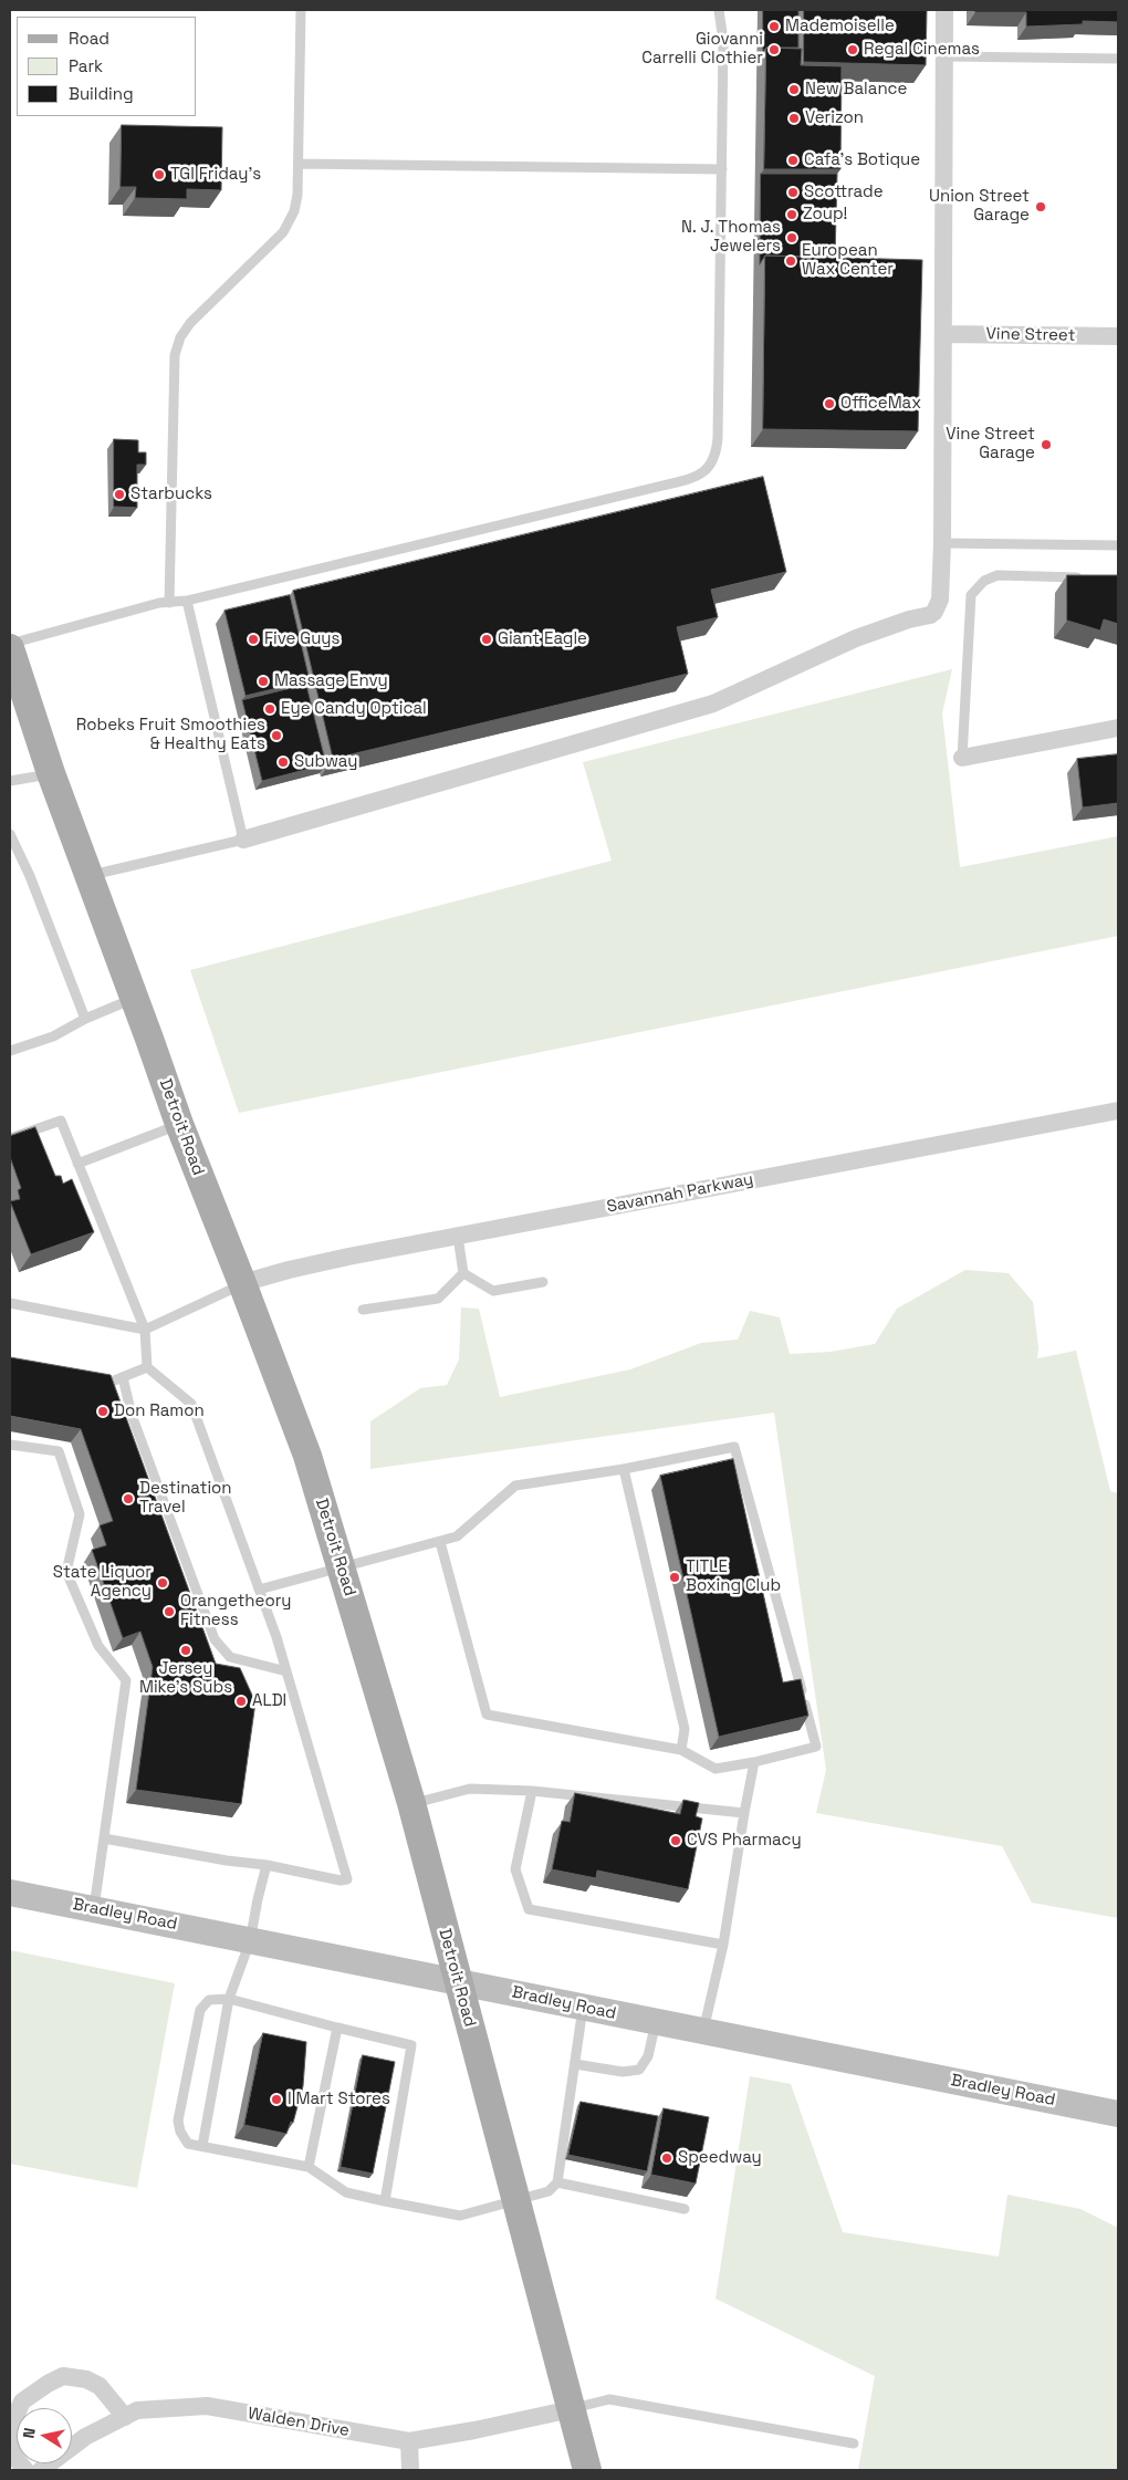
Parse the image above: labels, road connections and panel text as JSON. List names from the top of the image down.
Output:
{
  "streets": {
    "main road": ["Detroit Road"],
    "street": [
      "Vine Street",
      "Savannah Parkway",
      "Bradley Road",
      "Walden Drive"
    ]
  },
  "crossings": [
    ["Detroit Road", "Savannah Parkway"],
    ["Detroit Road", "Bradley Road"],
    ["Detroit Road", "Walden Drive"]
  ],
  "places": [
    "Mademoiselle",
    "Giovanni Carrelli Clothier",
    "Regal Cinemas",
    "New Balance",
    "Verizon",
    "Cafa's Botique",
    "TGI Friday's",
    "Scottrade",
    "Union Street Garage",
    "Zoup!",
    "N. J. Thomas Jewelers",
    "European Wax Center",
    "OfficeMax",
    "Vine Street Garage",
    "Starbucks",
    "Five Guys",
    "Giant Eagle",
    "Massage Envy",
    "Eye Candy Optical",
    "Robeks Fruit Smoothies & Healthy Eats",
    "Subway",
    "Don Ramon",
    "Destination Travel",
    "TITLE Boxing Club",
    "State Liquor Agency",
    "Orangetheory Fitness",
    "Jersey Mike's Subs",
    "ALDI",
    "CVS Pharmacy",
    "I Mart Stores",
    "Speedway"
  ],
  "legend": ["Road", "Park", "Building"],
  "north": "left"
}
